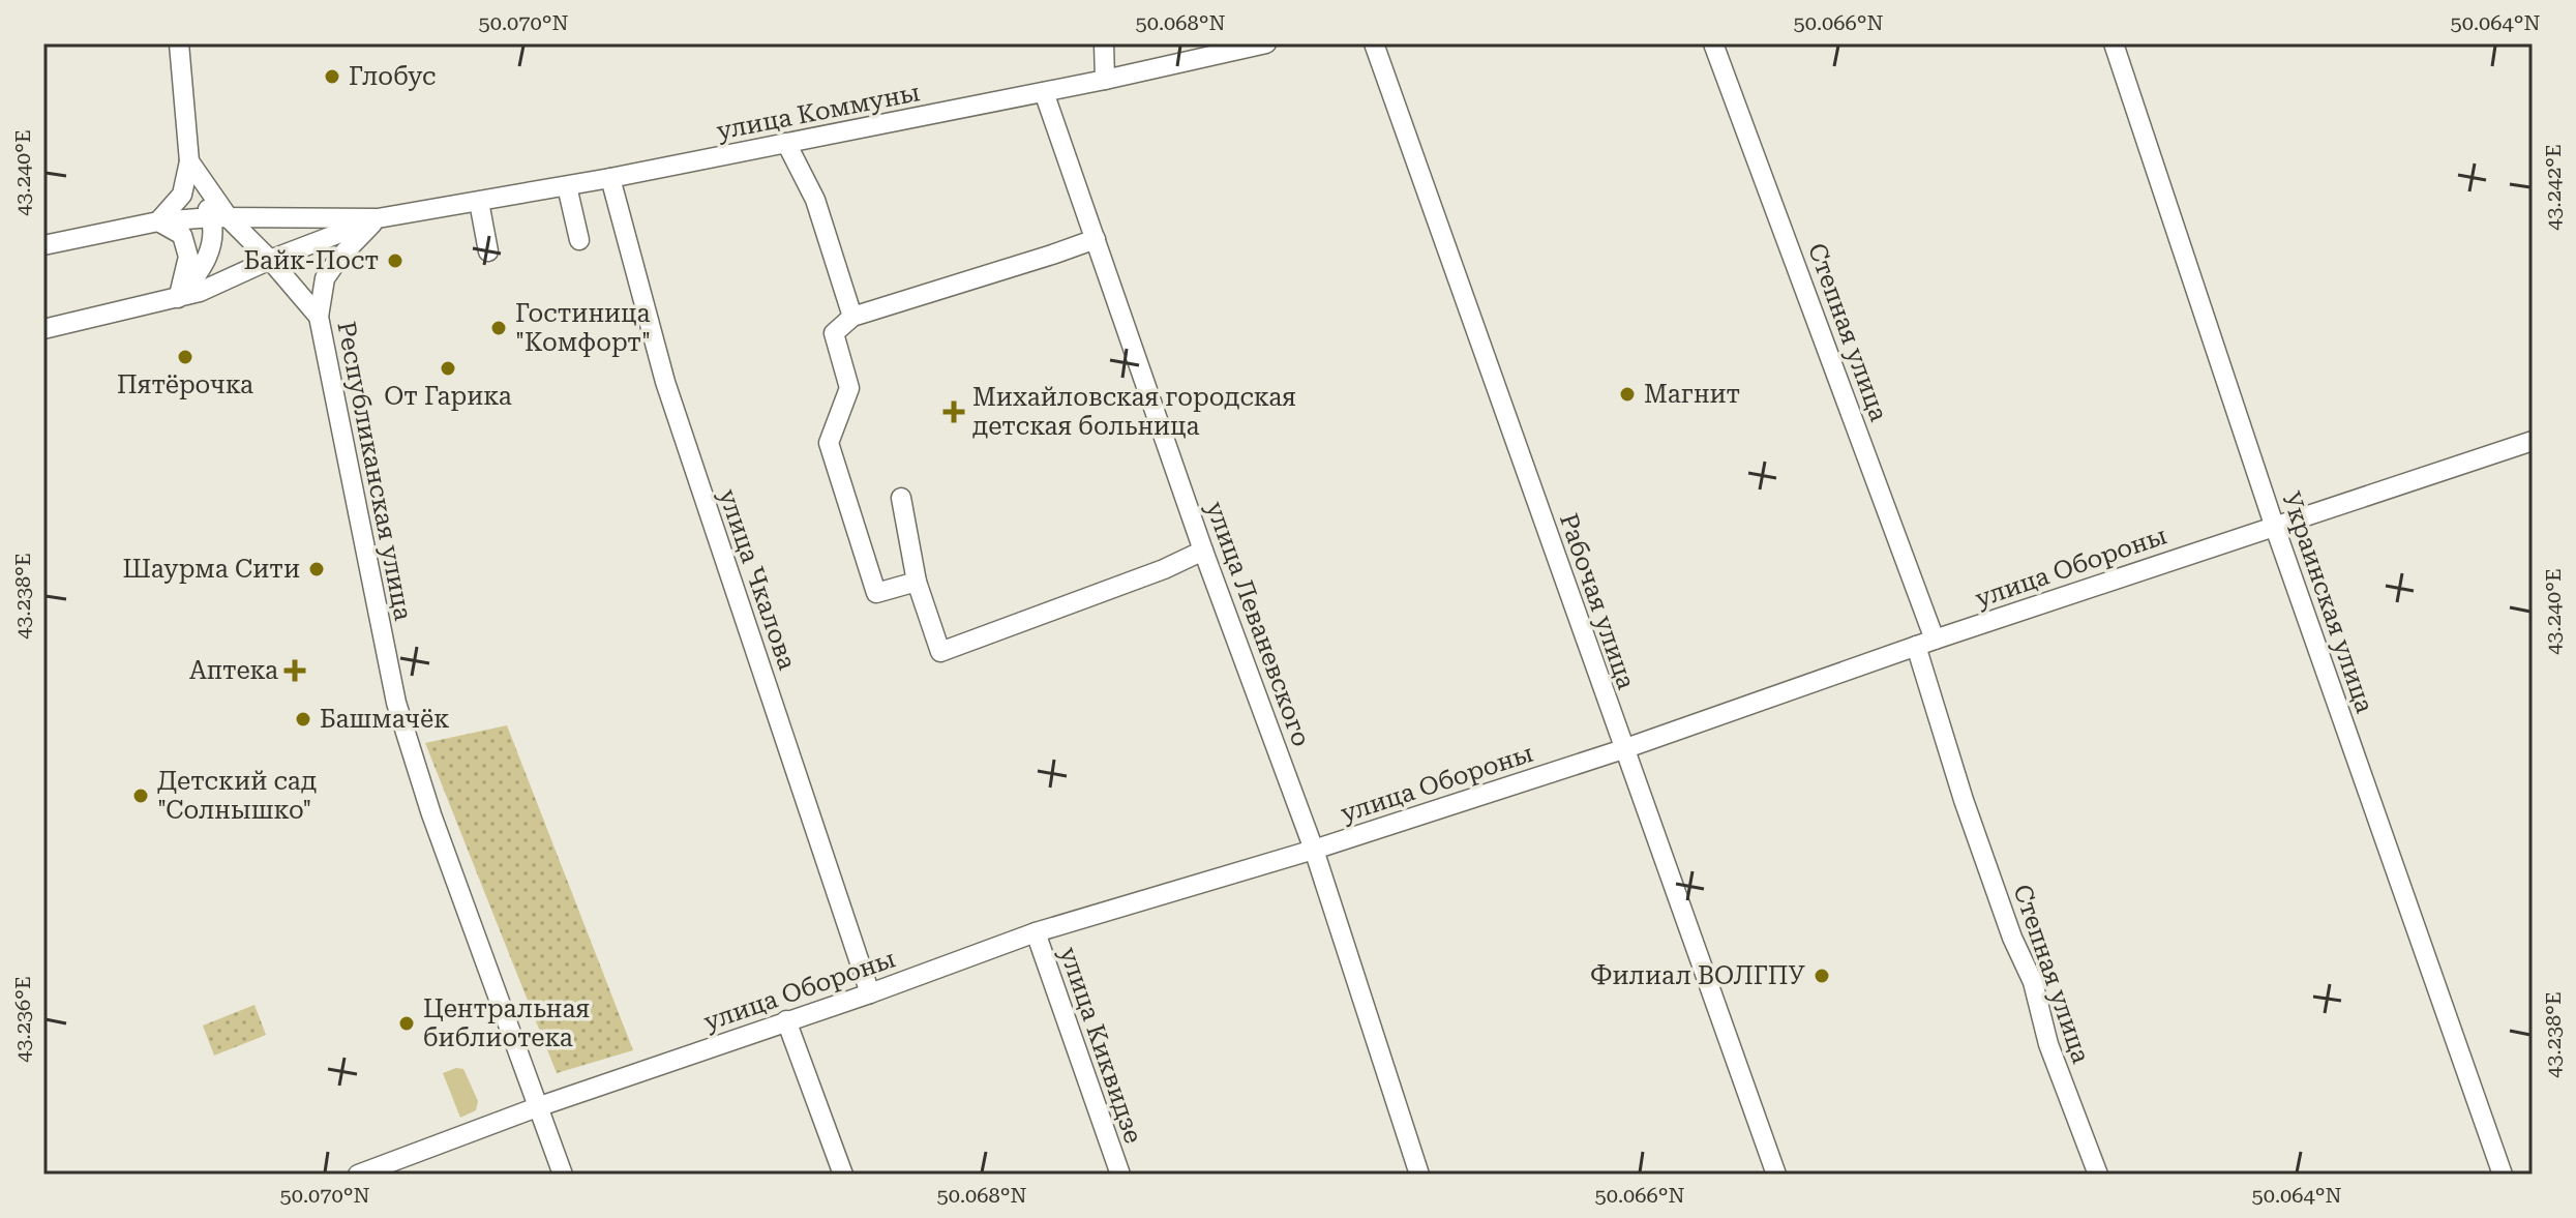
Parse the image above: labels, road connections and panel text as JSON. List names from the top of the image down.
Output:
{
  "streets": {
    "street": [
      "улица Коммуны",
      "Степная улица",
      "Республиканская улица",
      "улица Обороны",
      "улица Чкалова",
      "Рабочая улица",
      "Украинская улица",
      "улица Леваневского",
      "улица Киквидзе"
    ]
  },
  "crossings": [
    ["улица Коммуны", "Республиканская улица"],
    ["улица Коммуны", "улица Чкалова"],
    ["улица Коммуны", "улица Леваневского"],
    ["Степная улица", "улица Обороны"],
    ["Республиканская улица", "улица Обороны"],
    ["улица Обороны", "улица Чкалова"],
    ["улица Обороны", "Рабочая улица"],
    ["улица Обороны", "Украинская улица"],
    ["улица Обороны", "улица Леваневского"],
    ["улица Обороны", "улица Киквидзе"]
  ],
  "places": {
    "other": [
      "Глобус",
      "Байк-Пост",
      "Гостиница \"Комфорт\"",
      "Пятёрочка",
      "От Гарика",
      "Магнит",
      "Шаурма Сити",
      "Башмачёк",
      "Детский сад \"Солнышко\"",
      "Филиал ВОЛГПУ",
      "Центральная библиотека"
    ],
    "health": ["Михайловская городская детская больница", "Аптека"]
  },
  "coordinates": [
    "50.070°N",
    "50.068°N",
    "50.066°N",
    "50.064°N",
    "43.240°E",
    "43.242°E",
    "43.238°E",
    "43.236°E"
  ]
}
